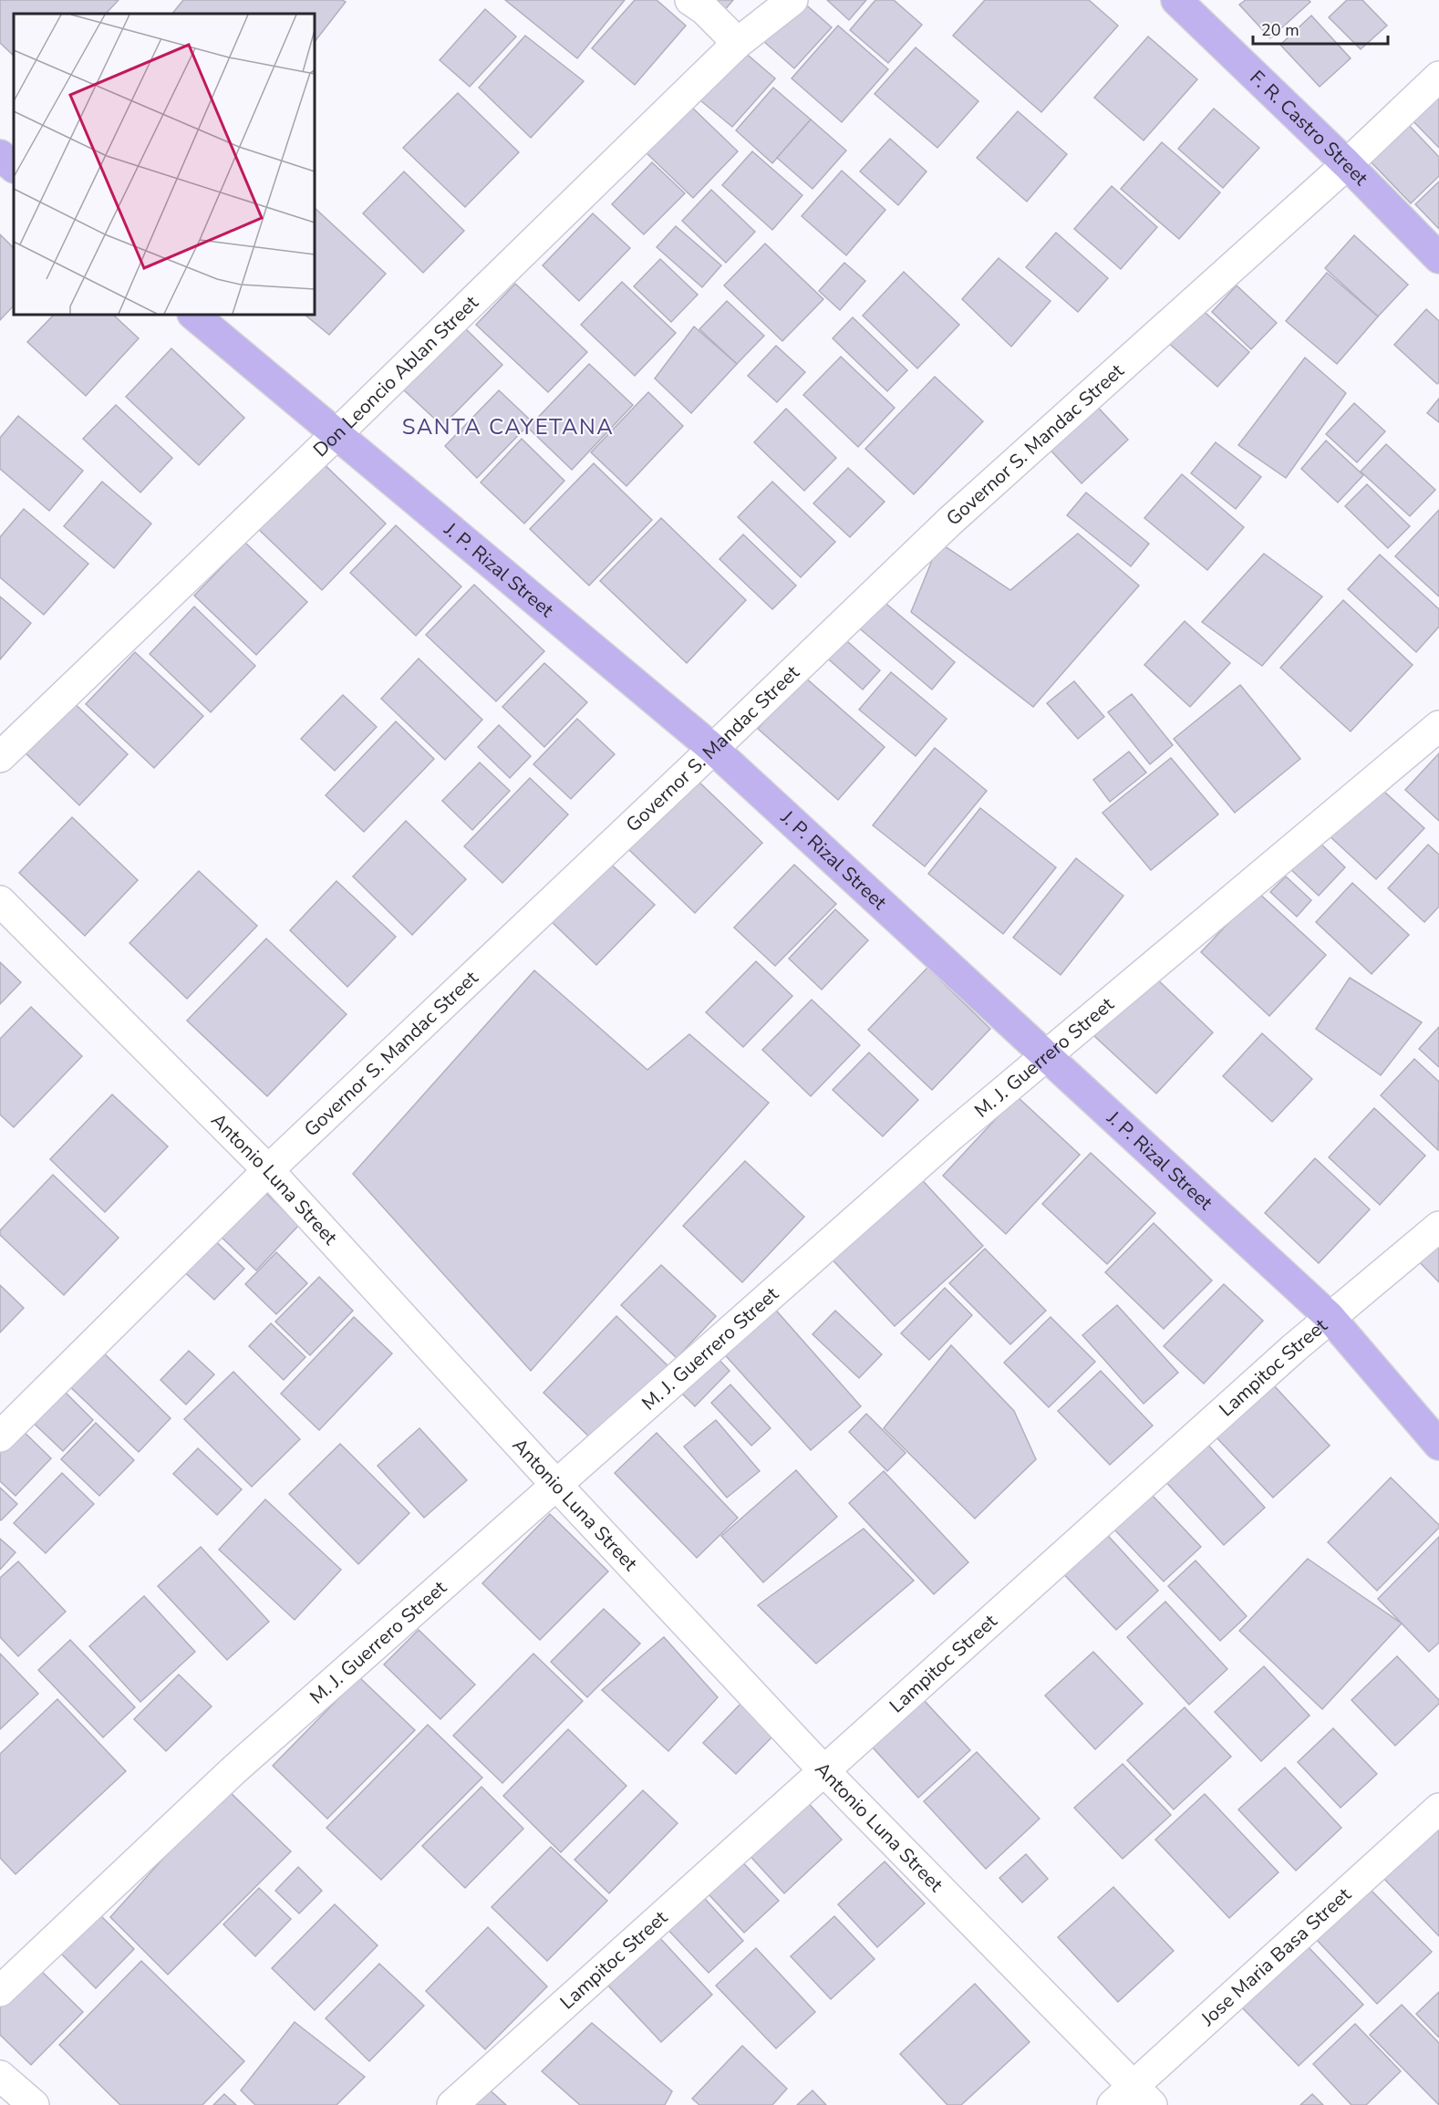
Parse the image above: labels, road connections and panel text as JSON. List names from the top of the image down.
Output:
{
  "streets": {
    "main road": ["F. R. Castro Street", "J. P. Rizal Street"],
    "street": [
      "Don Leoncio Ablan Street",
      "Governor S. Mandac Street",
      "M. J. Guerrero Street",
      "Antonio Luna Street",
      "Lampitoc Street",
      "Jose Maria Basa Street"
    ]
  },
  "crossings": [
    ["F. R. Castro Street", "Governor S. Mandac Street"],
    ["Don Leoncio Ablan Street", "J. P. Rizal Street"],
    ["Governor S. Mandac Street", "J. P. Rizal Street"],
    ["Governor S. Mandac Street", "Antonio Luna Street"],
    ["J. P. Rizal Street", "M. J. Guerrero Street"],
    ["J. P. Rizal Street", "Lampitoc Street"],
    ["M. J. Guerrero Street", "Antonio Luna Street"],
    ["Antonio Luna Street", "Lampitoc Street"],
    ["Antonio Luna Street", "Jose Maria Basa Street"]
  ],
  "districts": ["SANTA CAYETANA"],
  "scale_bar": "20 m"
}
